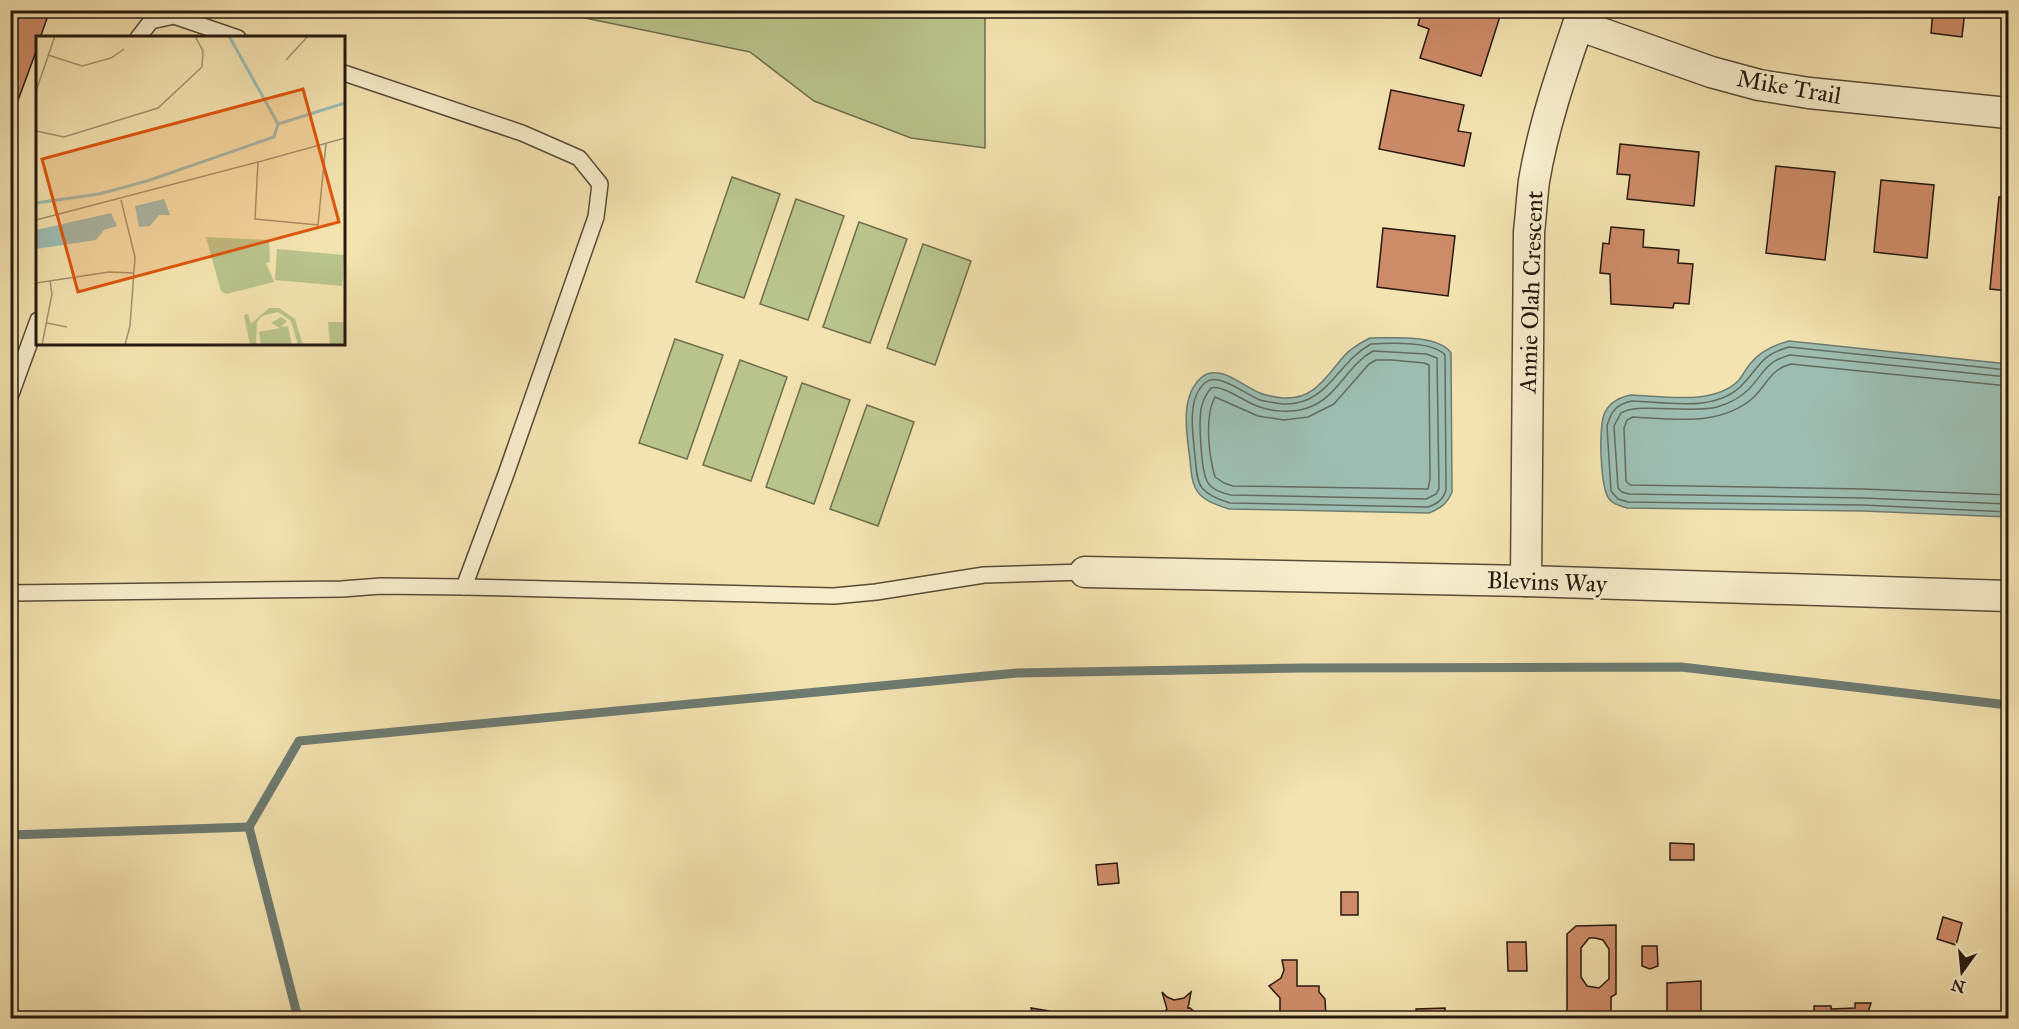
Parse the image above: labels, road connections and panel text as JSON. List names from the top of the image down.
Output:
{
  "streets": {
    "street": ["Mike Trail", "Annie Olah Crescent", "Blevins Way"]
  },
  "crossings": [
    ["Mike Trail", "Annie Olah Crescent"],
    ["Annie Olah Crescent", "Blevins Way"]
  ],
  "north": "bottom"
}
